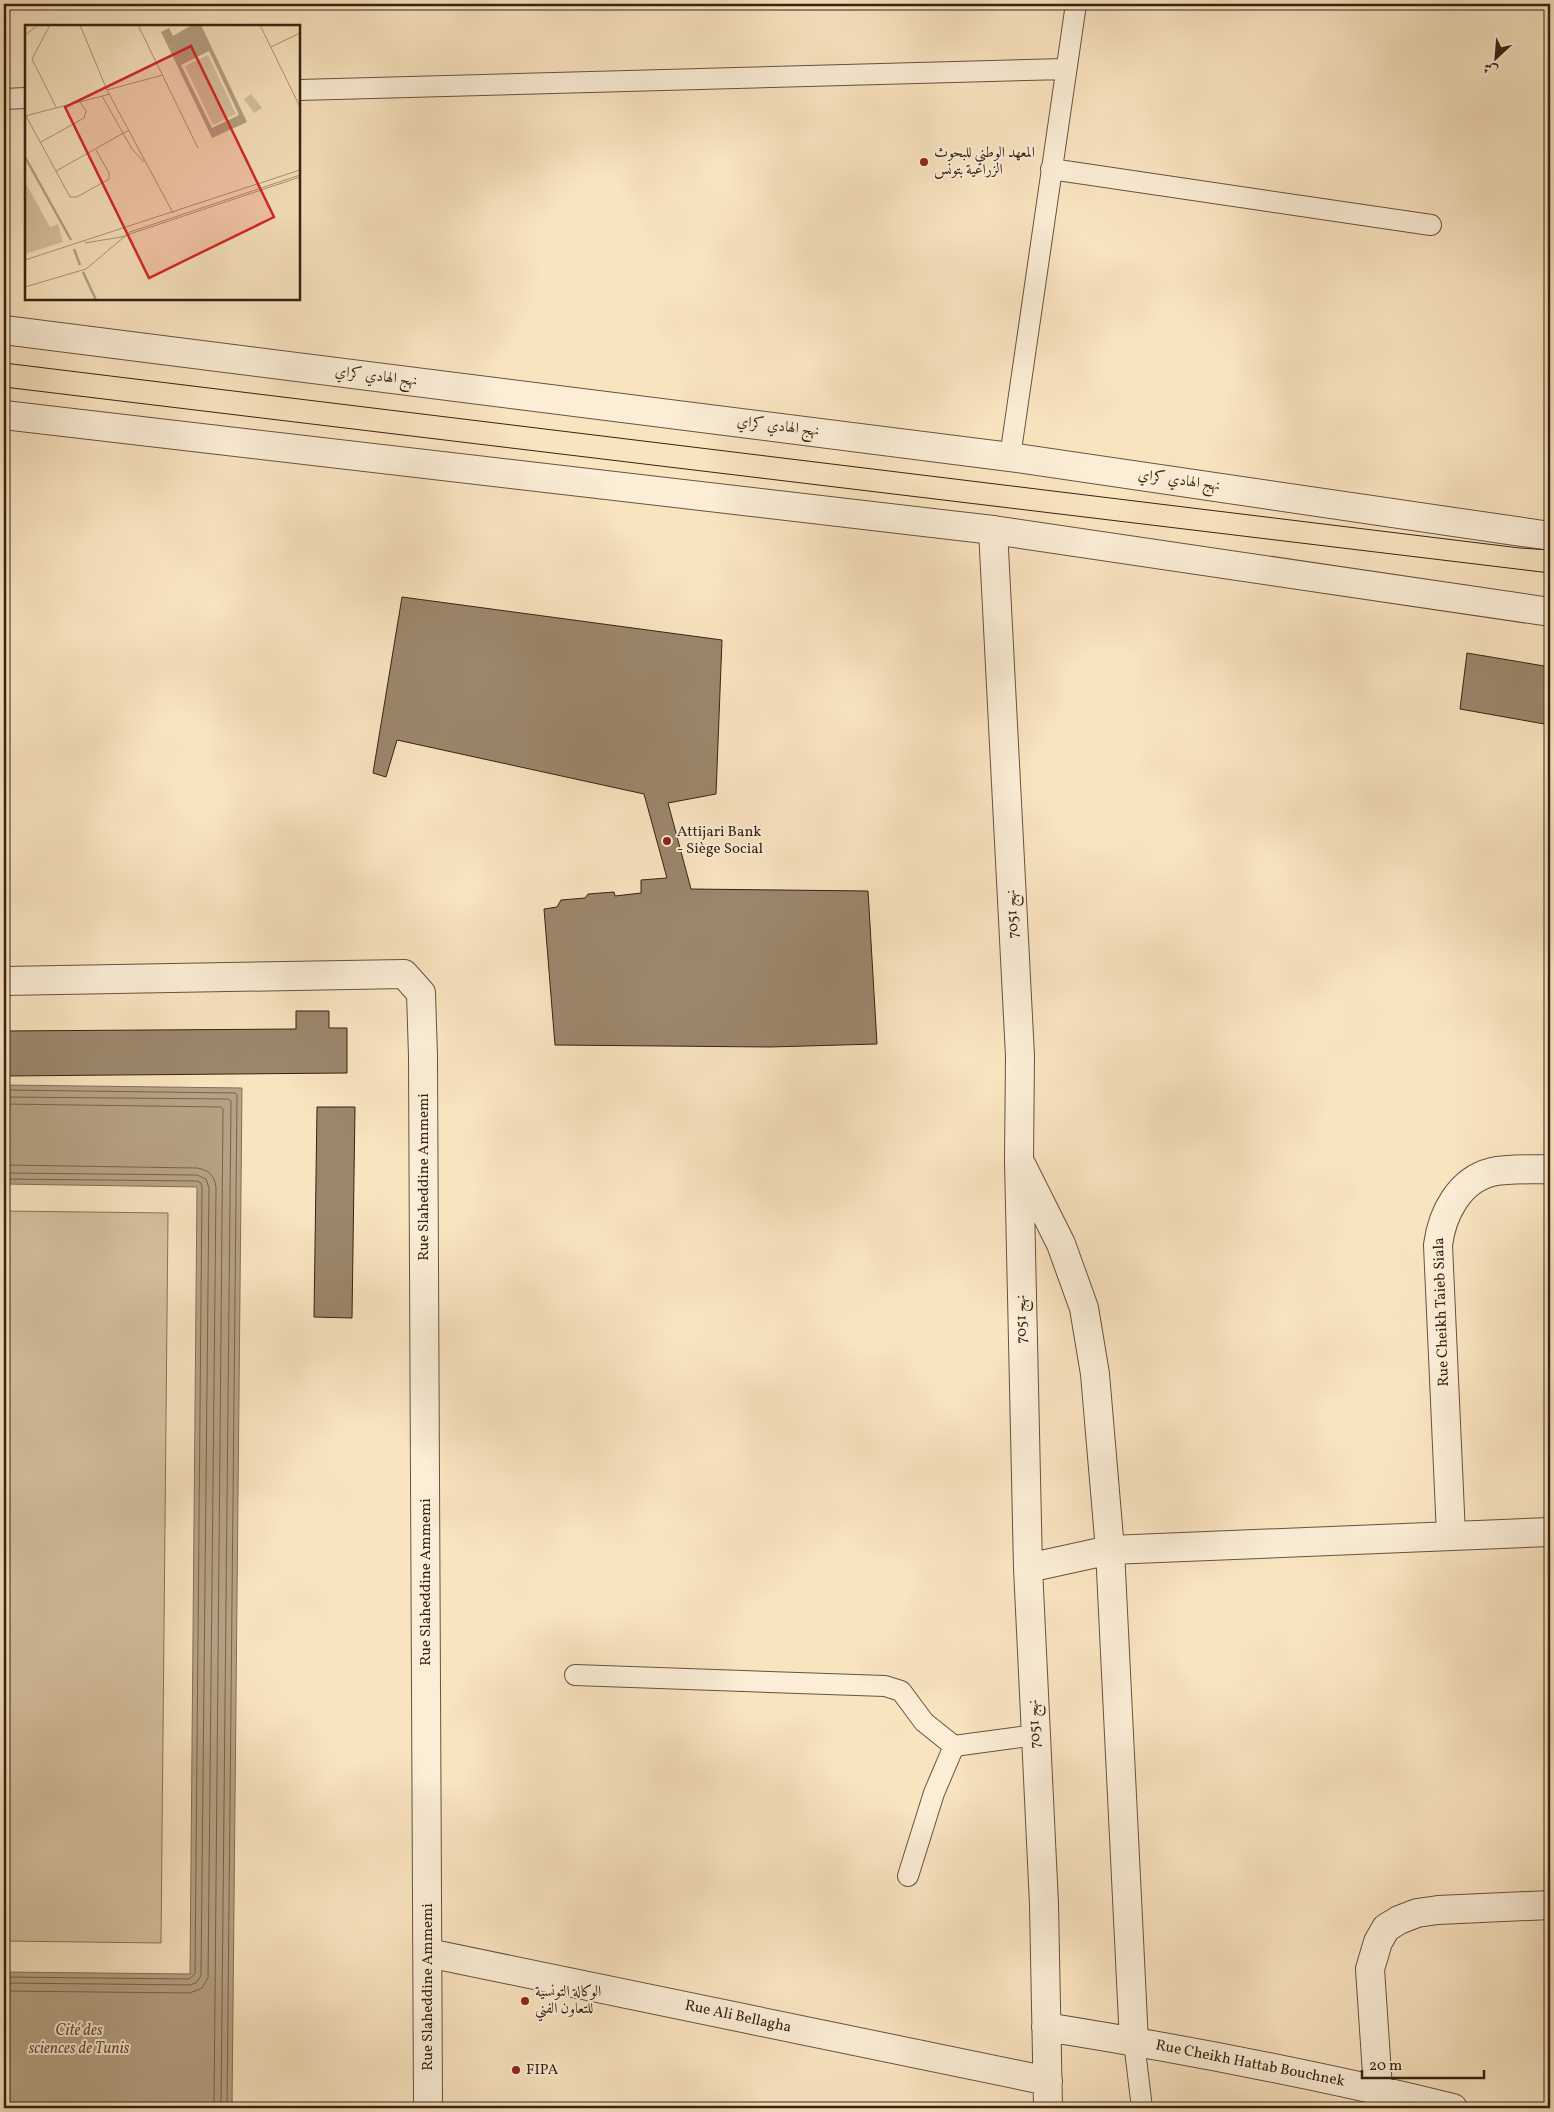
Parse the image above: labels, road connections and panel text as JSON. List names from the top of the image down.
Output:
{
  "streets": {
    "street": [
      "نهج الهادي كراي",
      "نهج 7051",
      "Rue Slaheddine Ammemi",
      "Rue Cheikh Taieb Siala",
      "Rue Ali Bellagha",
      "Rue Cheikh Hattab Bouchnek"
    ]
  },
  "crossings": [
    ["نهج 7051", "Rue Ali Bellagha"],
    ["نهج 7051", "Rue Cheikh Hattab Bouchnek"],
    ["Rue Slaheddine Ammemi", "Rue Ali Bellagha"]
  ],
  "water": ["Cité des sciences de Tunis"],
  "places": [
    "المعهد الوطني للبحوث الزراعية بتونس",
    "Attijari Bank - Siège Social",
    "الوكالة التونسية للتعاون الفني",
    "FIPA"
  ],
  "scale_bar": "20 m",
  "north": "bottom left"
}
